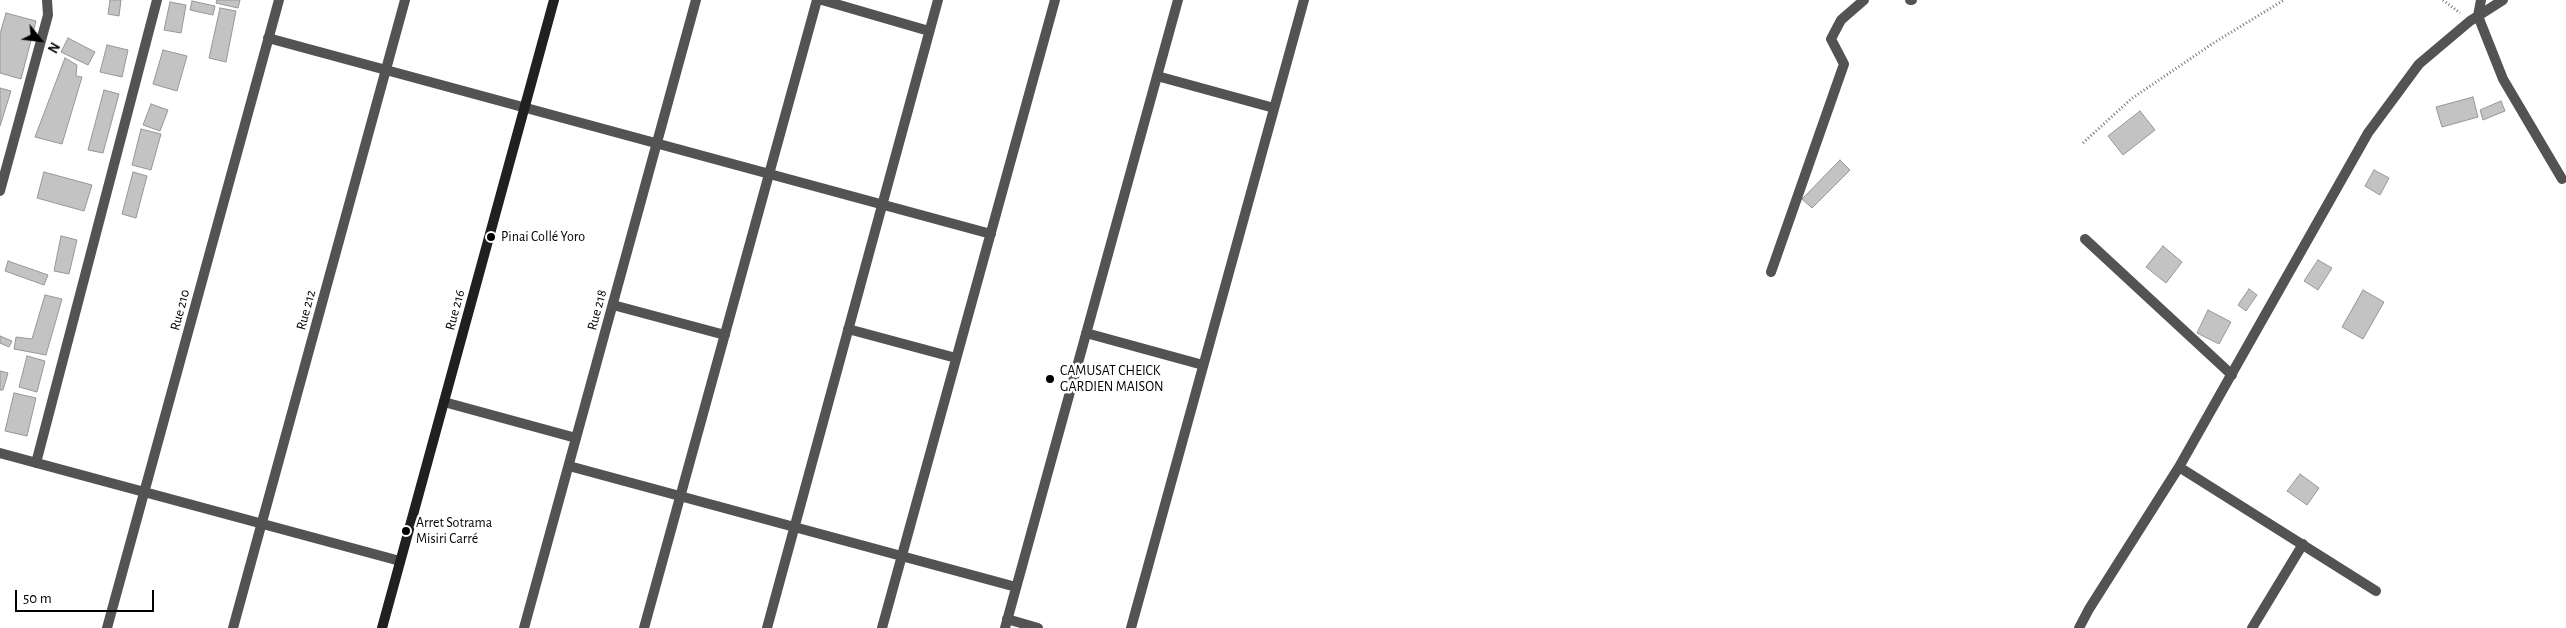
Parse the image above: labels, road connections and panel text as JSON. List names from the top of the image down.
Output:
{
  "streets": {
    "street": [
      "Rue 210",
      "Rue 212",
      "Rue 216",
      "Rue 218"
    ]
  },
  "places": ["Pinai Collé Yoro", "CAMUSAT CHEICK GARDIEN MAISON", "Arret Sotrama Misiri Carré"],
  "scale_bar": "50 m",
  "north": "bottom right"
}
